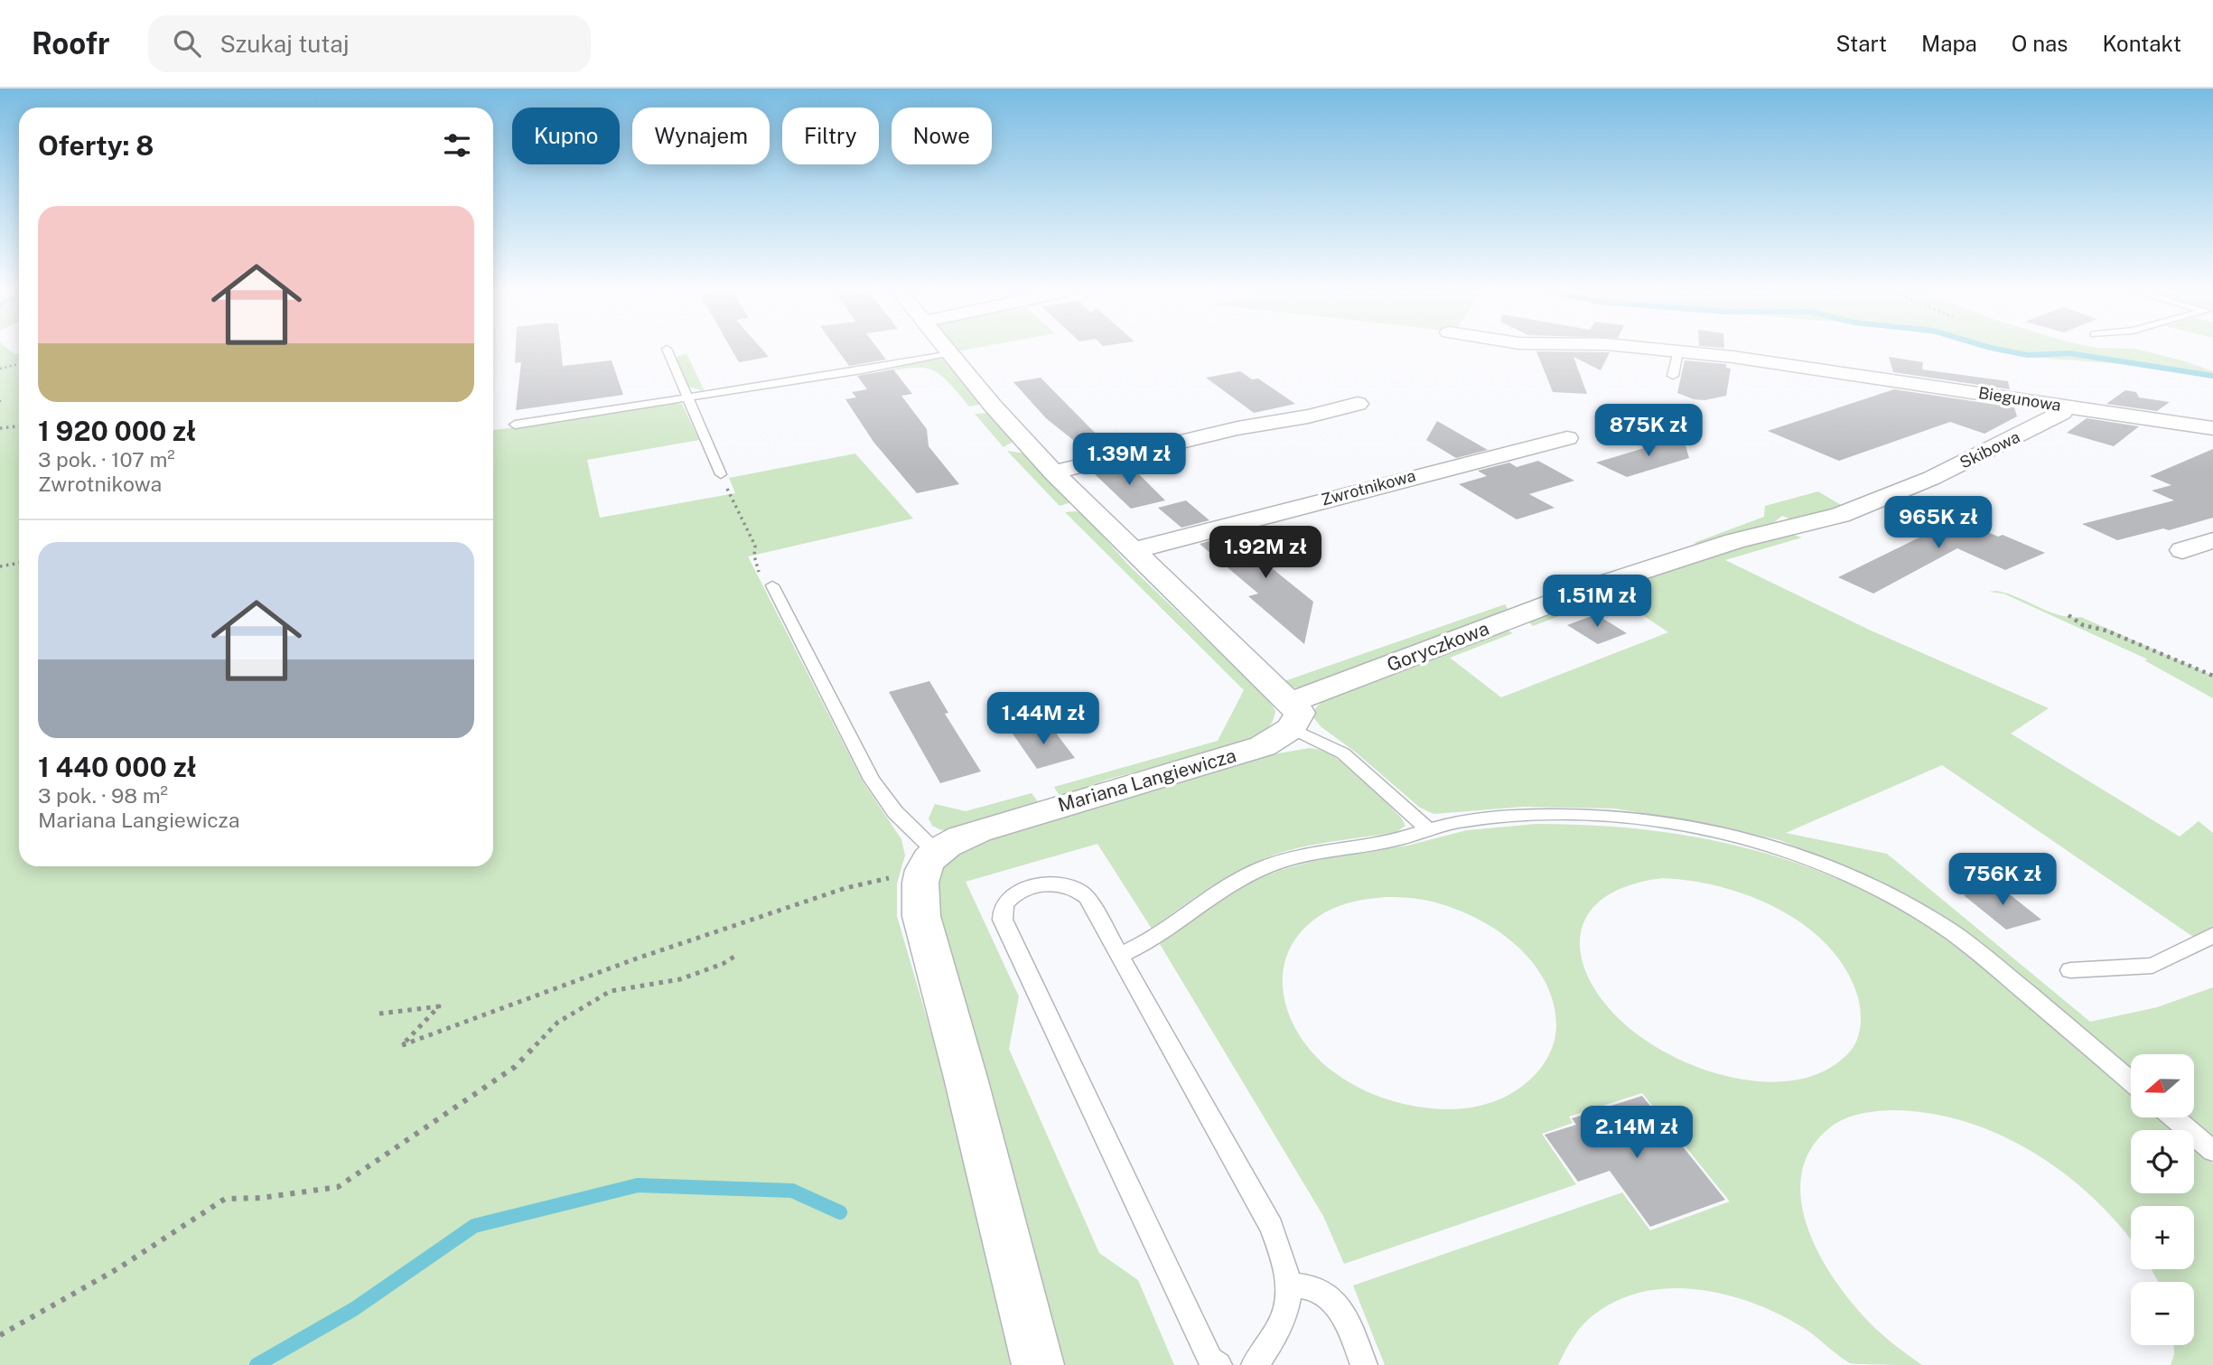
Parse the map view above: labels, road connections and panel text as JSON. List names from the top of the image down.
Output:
{
  "streets": {
    "street": [
      "Biegunowa",
      "Skibowa",
      "Zwrotnikowa",
      "Goryczkowa",
      "Mariana Langiewicza"
    ]
  },
  "crossings": [
    ["Biegunowa", "Skibowa"],
    ["Skibowa", "Goryczkowa"],
    ["Goryczkowa", "Mariana Langiewicza"]
  ],
  "north": "left",
  "page": {
    "header": "Roofr",
    "search": "Szukaj tutaj",
    "nav": [
      "Start",
      "Mapa",
      "O nas",
      "Kontakt"
    ],
    "chip": [
      "Kupno",
      "Wynajem",
      "Filtry",
      "Nowe"
    ],
    "heading": "Oferty: 8",
    "list": [
      {
        "name": "1 920 000 zł",
        "note": "3 pok. · 107 m² · Zwrotnikowa"
      },
      {
        "name": "1 440 000 zł",
        "note": "3 pok. · 98 m² · Mariana Langiewicza"
      }
    ],
    "price": [
      "875K zł",
      "1.39M zł",
      "965K zł",
      "1.92M zł",
      "1.51M zł",
      "1.44M zł",
      "756K zł",
      "2.14M zł"
    ],
    "map_buttons": ["+", "−"]
  }
}
